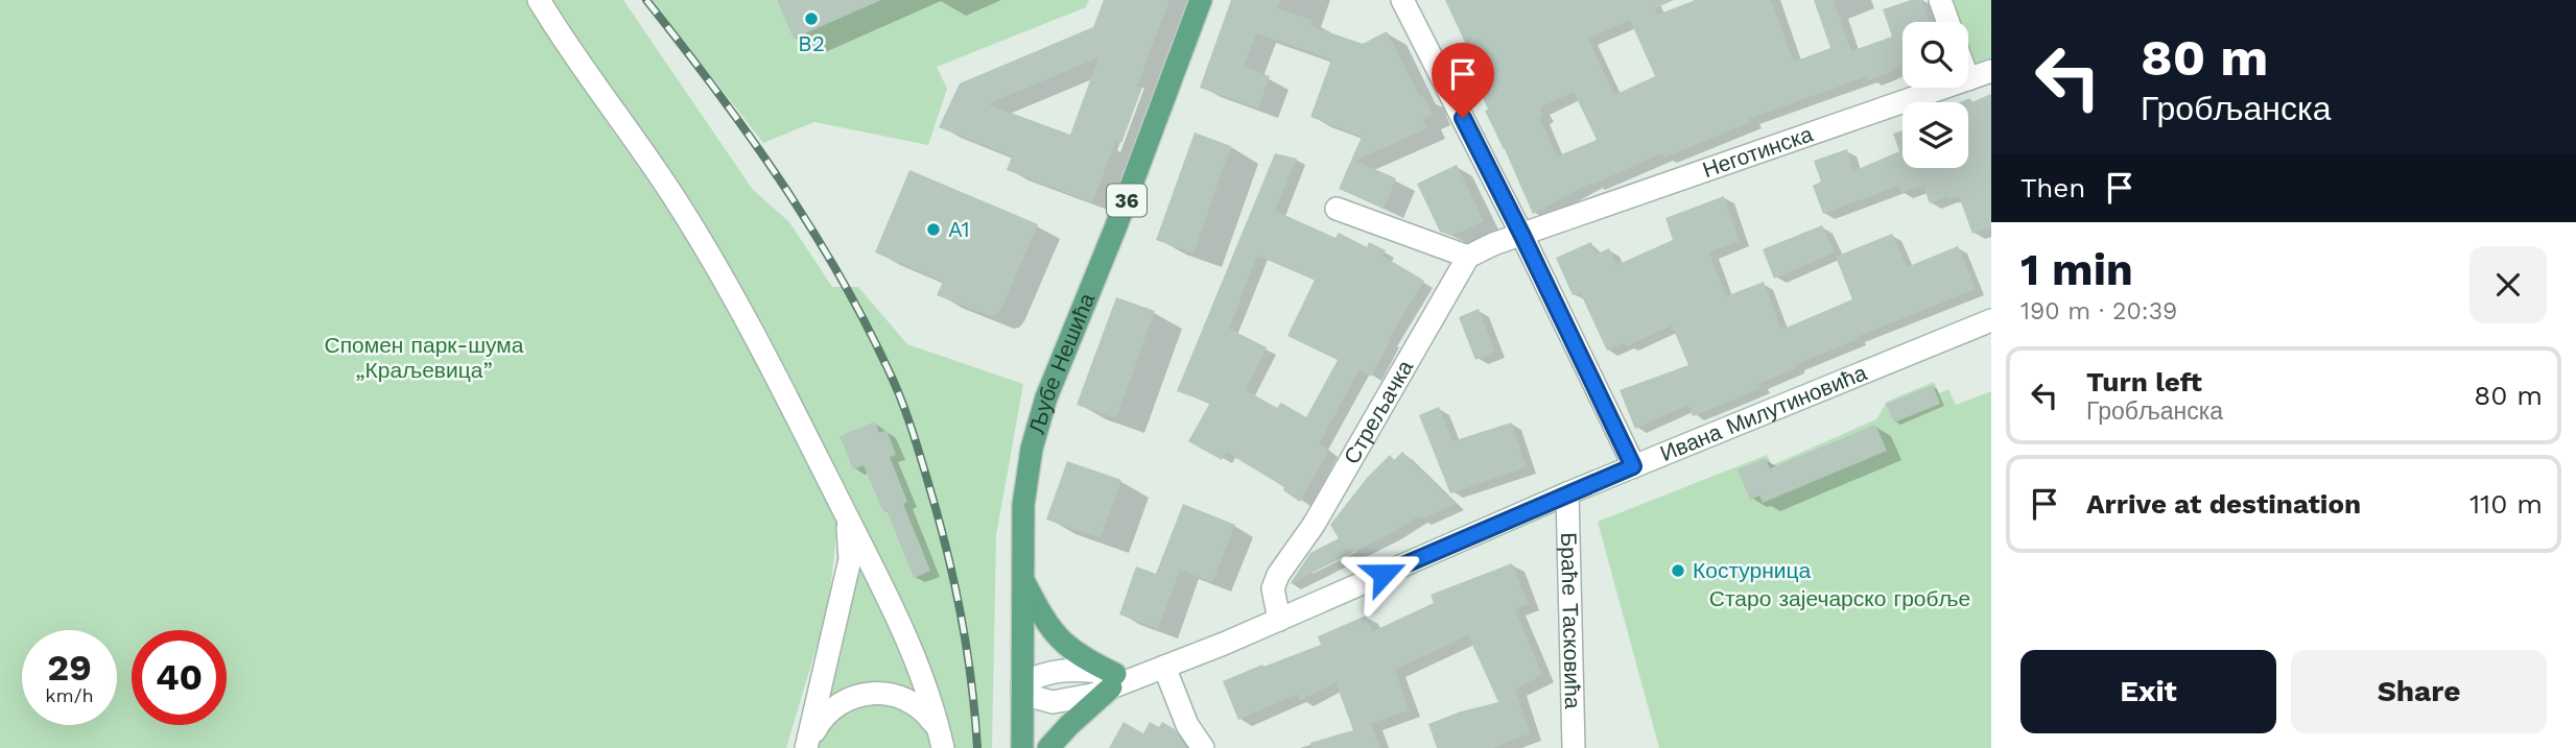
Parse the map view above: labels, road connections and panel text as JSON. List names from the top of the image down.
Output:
{
  "streets": {
    "main road": ["36", "Љубе Нешића"],
    "street": [
      "Неготинска",
      "Стрељачка",
      "Ивана Милутиновића",
      "Браће Тасковића"
    ]
  },
  "crossings": [
    ["Љубе Нешића", "Ивана Милутиновића"],
    ["Стрељачка", "Ивана Милутиновића"],
    ["Ивана Милутиновића", "Браће Тасковића"]
  ],
  "parks": ["Спомен парк-шума „Краљевица”", "Старо зајечарско гробље"],
  "places": ["B2", "A1", "Костурница"],
  "page": {
    "turn": ["80 m", "Гробљанска"],
    "then": "Then",
    "heading": ["1 min", "190 m · 20:39"],
    "list": [
      {
        "name": "Turn left",
        "note": "Гробљанска",
        "value": "80 m"
      },
      {
        "name": "Arrive at destination",
        "value": "110 m"
      }
    ],
    "speed": "29 km/h",
    "limit": "40",
    "buttons": ["Exit", "Share"]
  }
}
